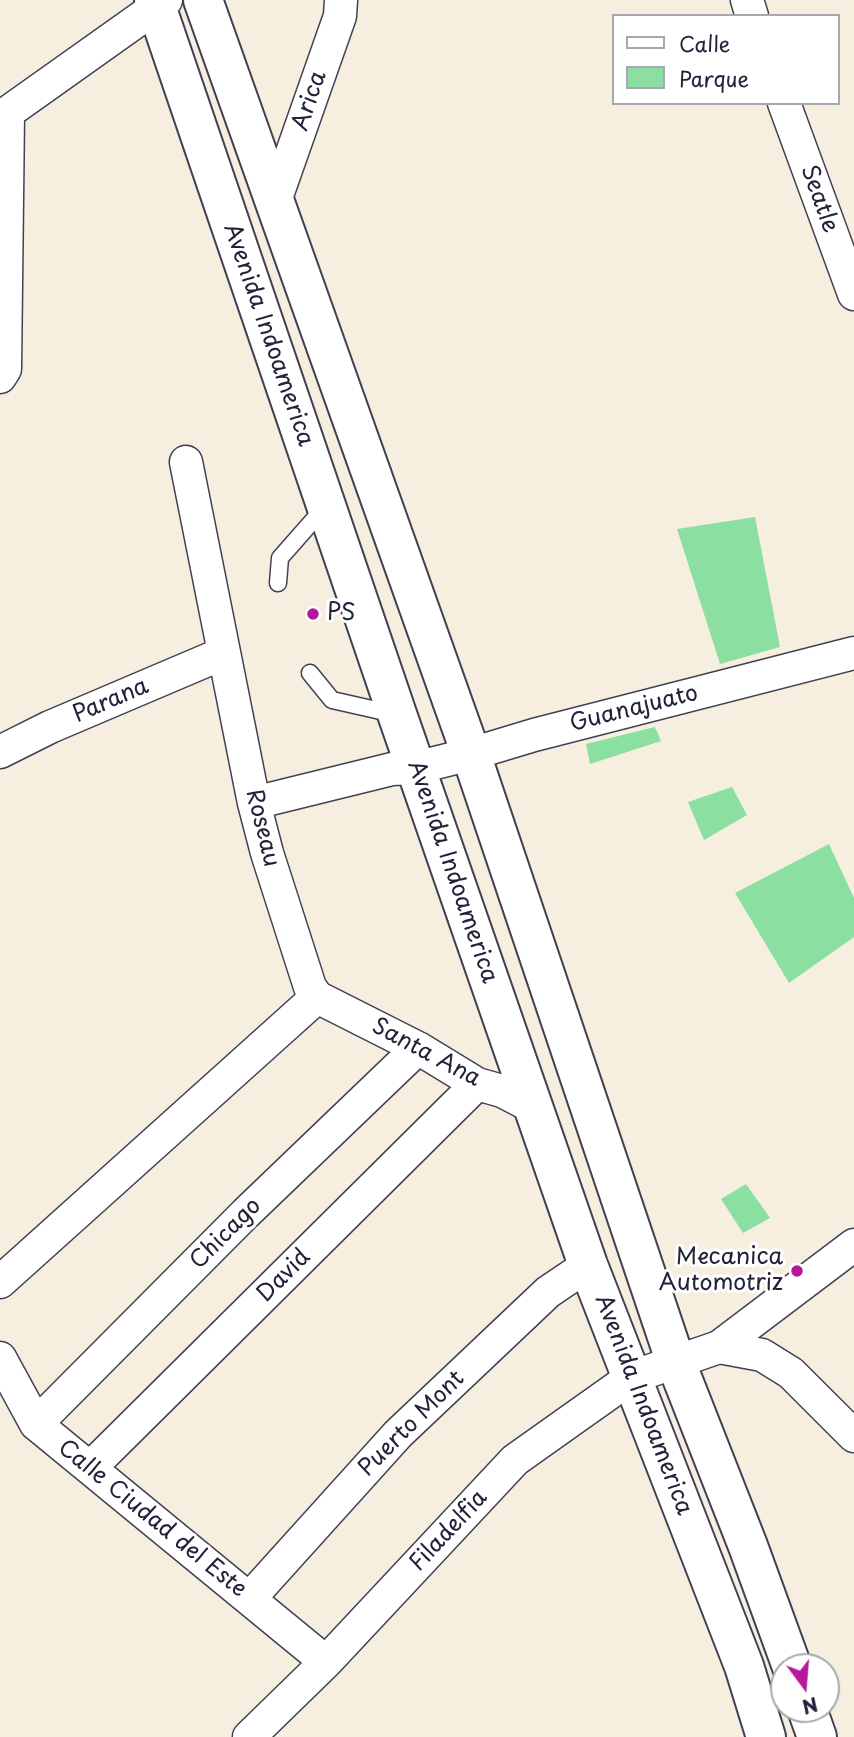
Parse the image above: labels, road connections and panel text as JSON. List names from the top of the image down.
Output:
{
  "streets": {
    "main road": ["Avenida Indoamerica"],
    "street": [
      "Arica",
      "Seatle",
      "Parana",
      "Guanajuato",
      "Roseau",
      "Santa Ana",
      "Chicago",
      "David",
      "Puerto Mont",
      "Calle Ciudad del Este",
      "Filadelfia"
    ]
  },
  "crossings": [
    ["Arica", "Avenida Indoamerica"],
    ["Avenida Indoamerica", "Guanajuato"],
    ["Avenida Indoamerica", "Santa Ana"],
    ["Avenida Indoamerica", "Puerto Mont"],
    ["Avenida Indoamerica", "Filadelfia"],
    ["Parana", "Roseau"],
    ["Guanajuato", "Roseau"],
    ["Roseau", "Santa Ana"],
    ["Santa Ana", "Chicago"],
    ["Santa Ana", "David"],
    ["Chicago", "Calle Ciudad del Este"],
    ["David", "Calle Ciudad del Este"],
    ["Puerto Mont", "Calle Ciudad del Este"],
    ["Calle Ciudad del Este", "Filadelfia"]
  ],
  "places": ["PS", "Mecanica Automotriz"],
  "legend": ["Calle", "Parque"],
  "north": "bottom"
}
